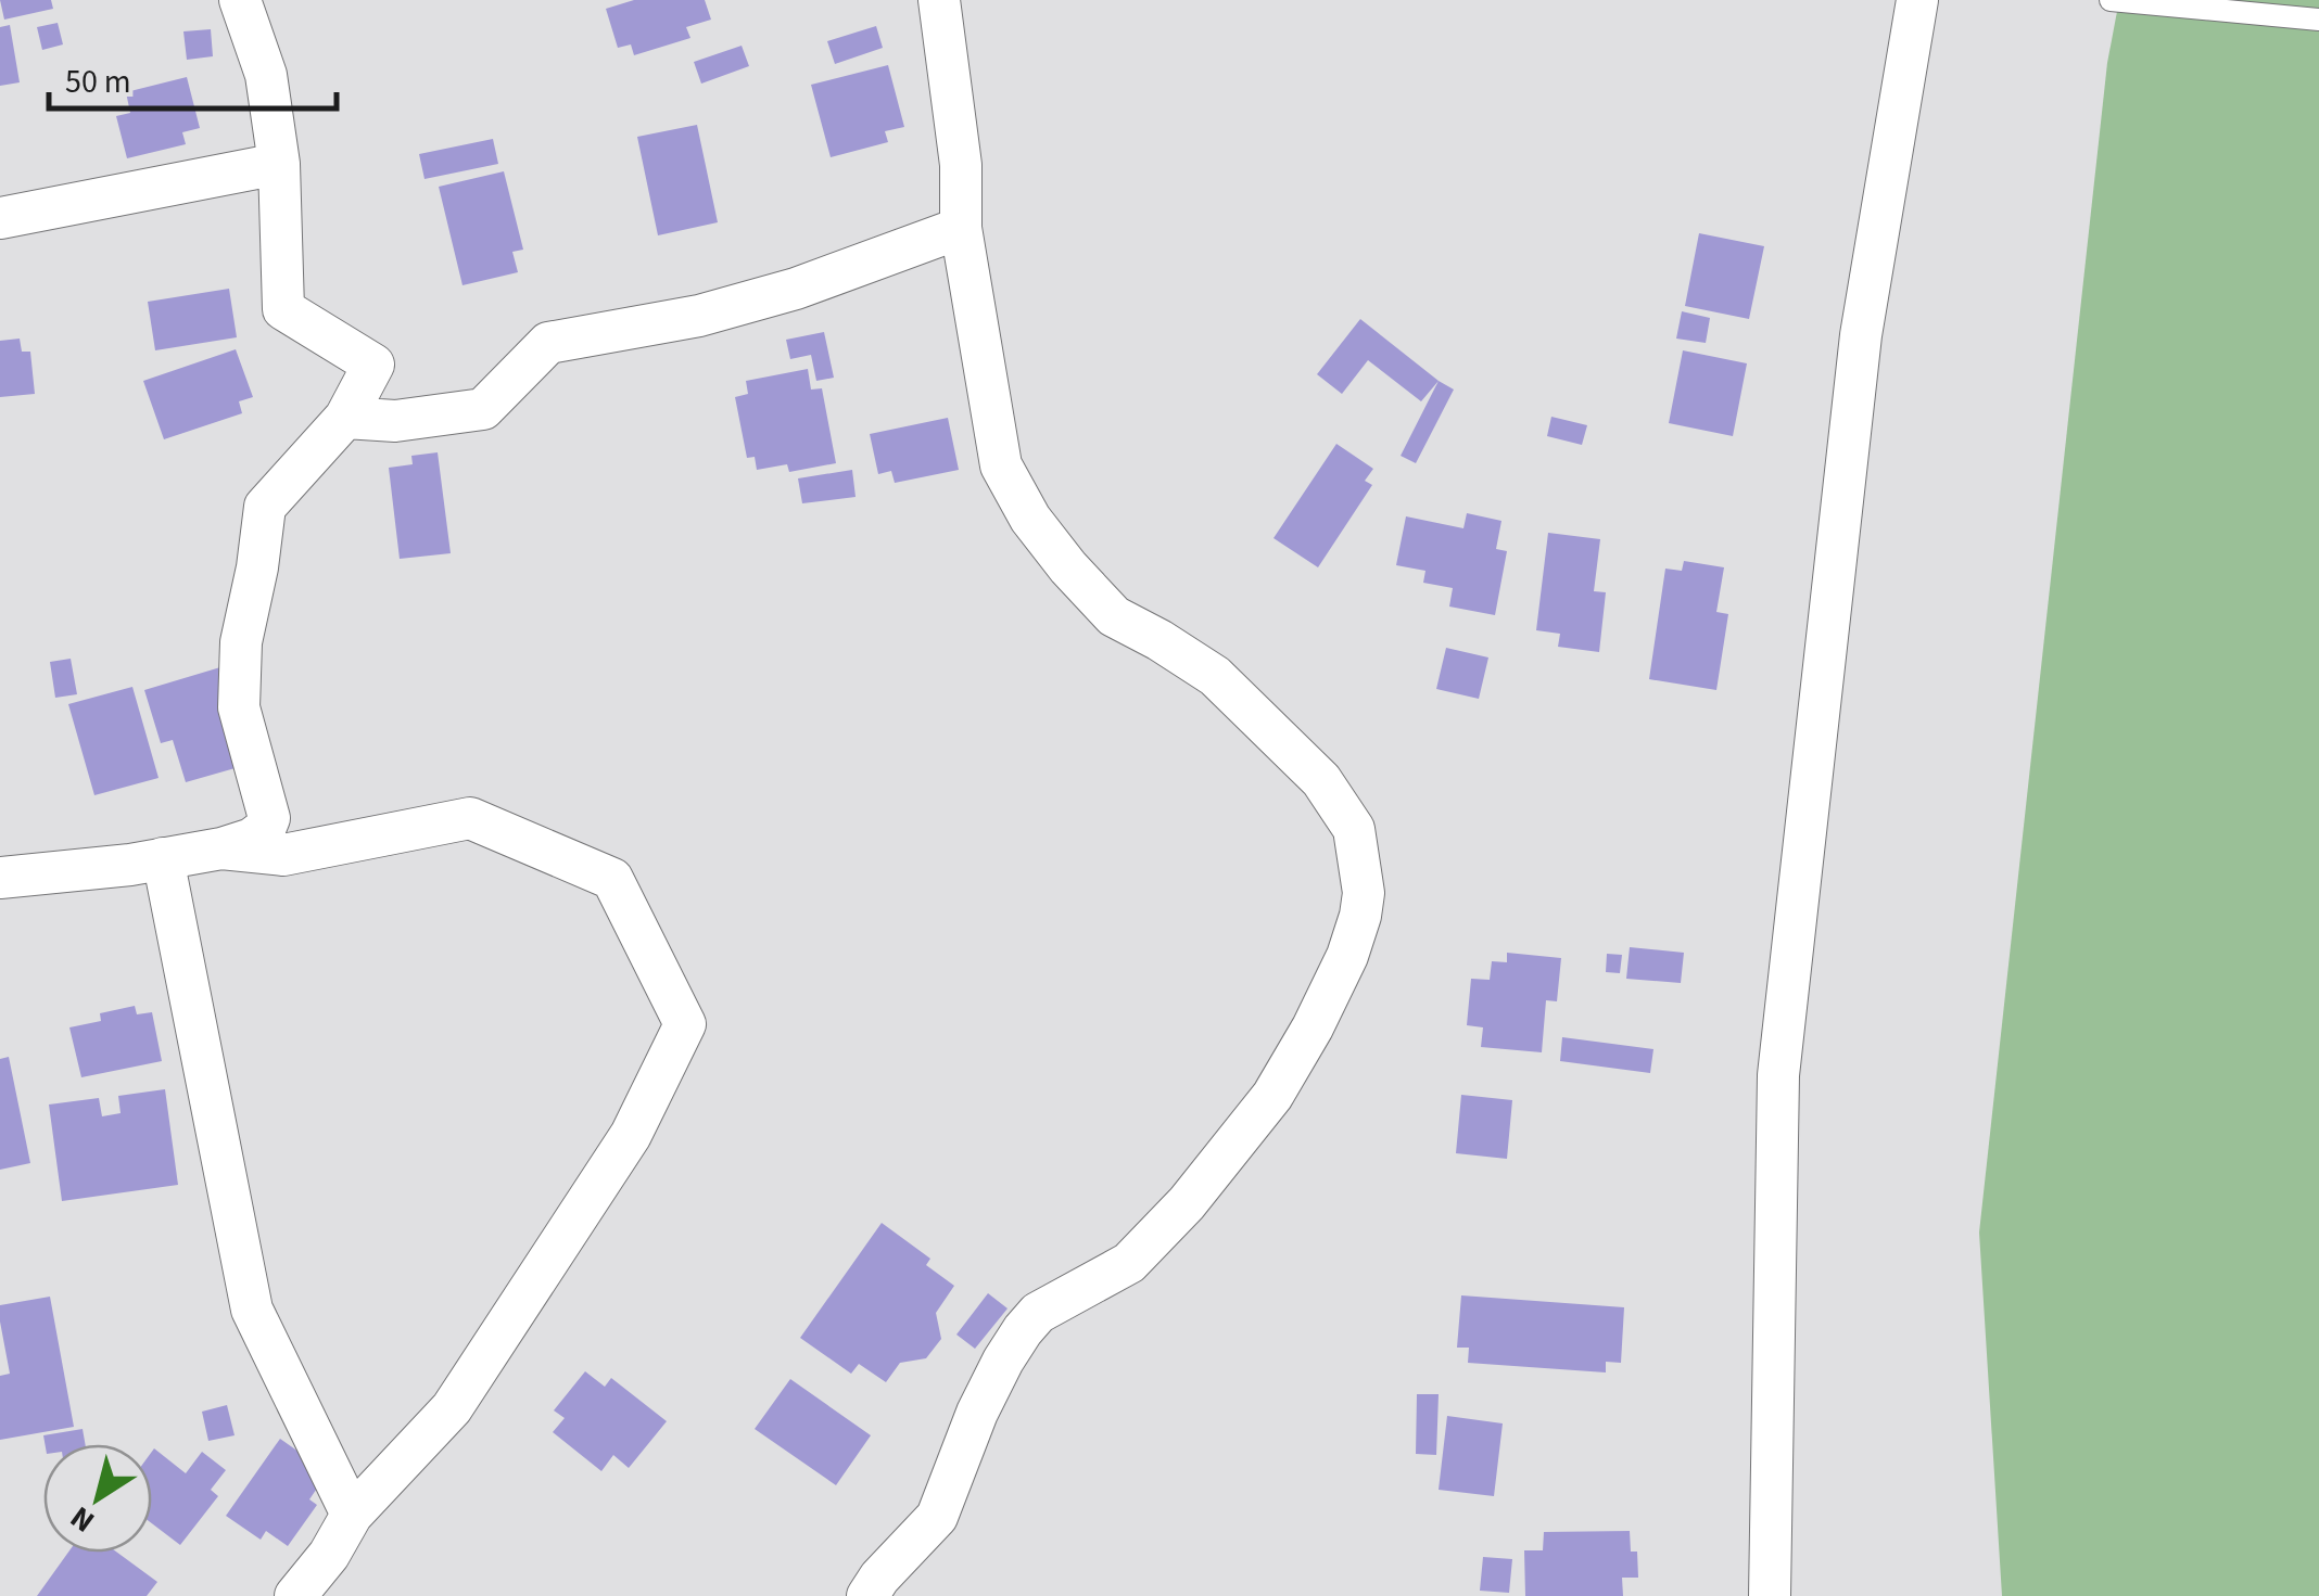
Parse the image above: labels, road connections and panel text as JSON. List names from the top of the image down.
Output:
{
  "scale_bar": "50 m",
  "north": "bottom left"
}
